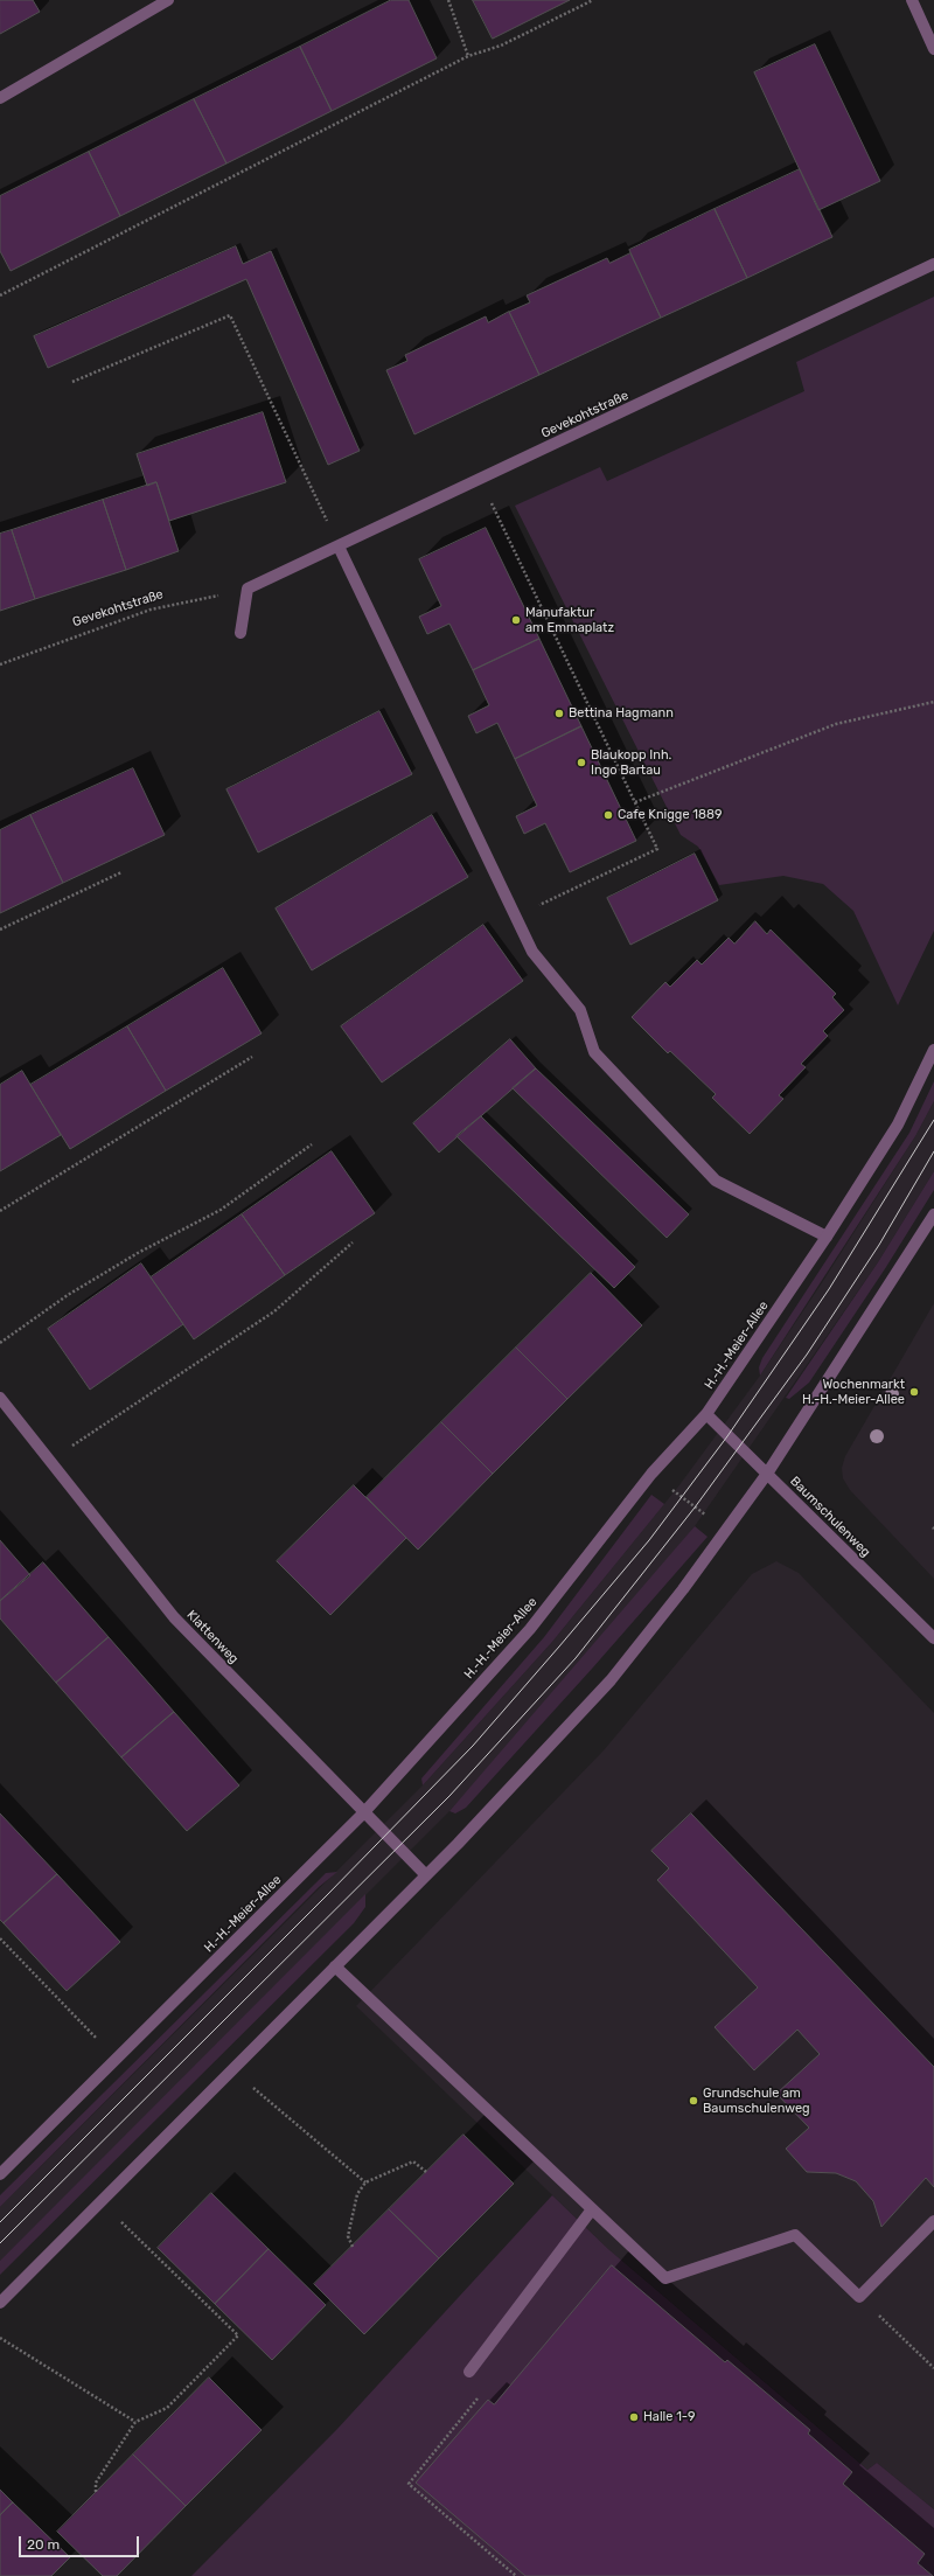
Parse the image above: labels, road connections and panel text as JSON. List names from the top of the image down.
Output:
{
  "streets": {
    "street": [
      "Gevekohtstraße",
      "H.-H.-Meier-Allee",
      "Baumschulenweg",
      "Klattenweg"
    ]
  },
  "crossings": [
    ["H.-H.-Meier-Allee", "Baumschulenweg"],
    ["H.-H.-Meier-Allee", "Klattenweg"]
  ],
  "places": [
    "Manufaktur am Emmaplatz",
    "Bettina Hagmann",
    "Blaukopp Inh. Ingo Bartau",
    "Cafe Knigge 1889",
    "Wochenmarkt H.-H.-Meier-Allee",
    "Grundschule am Baumschulenweg",
    "Halle 1-9"
  ],
  "scale_bar": "20 m"
}
